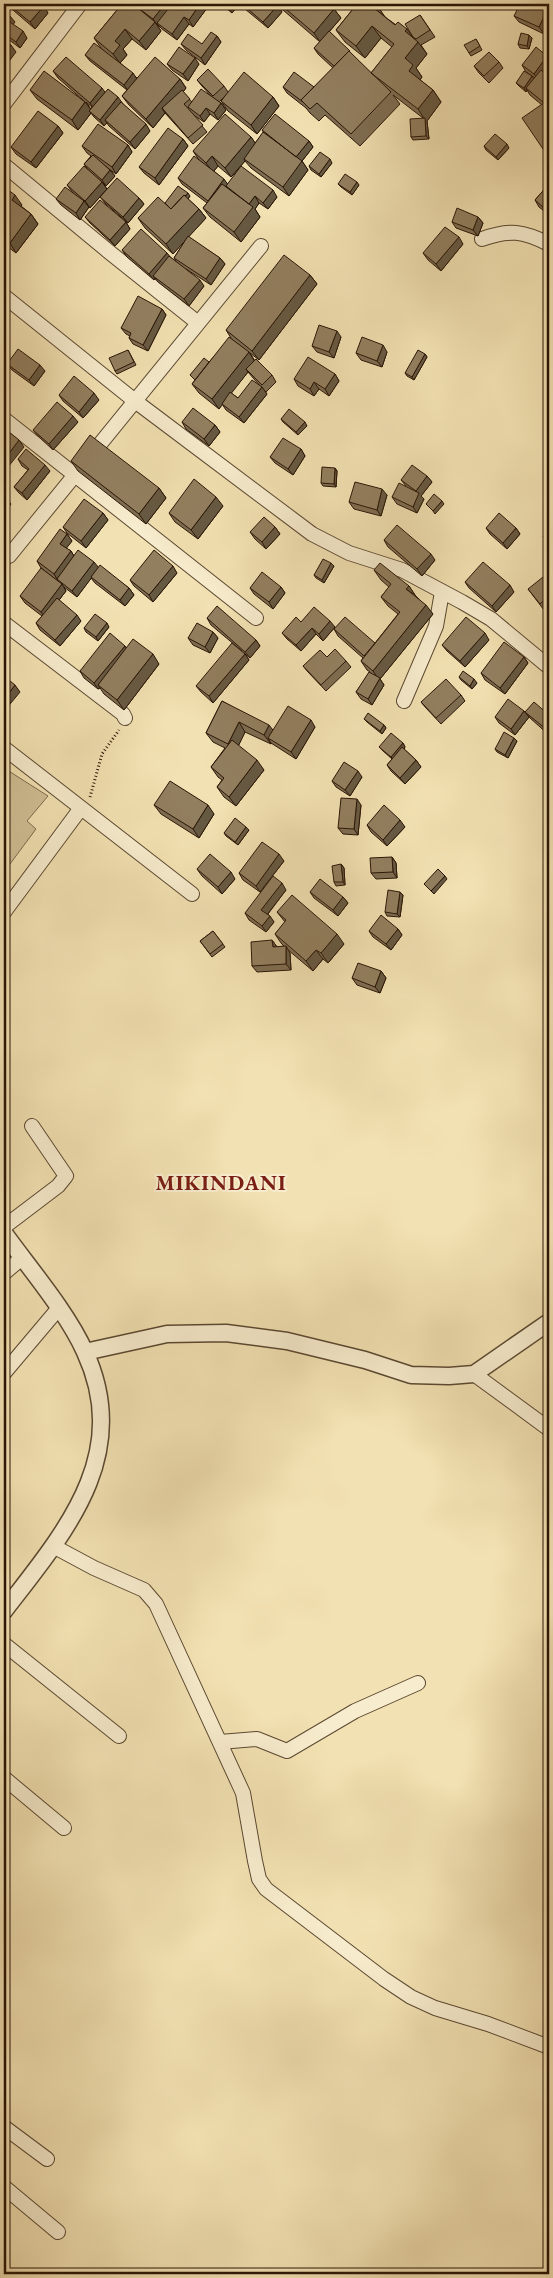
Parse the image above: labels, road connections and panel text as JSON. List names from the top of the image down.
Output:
{
  "districts": ["MIKINDANI"]
}
